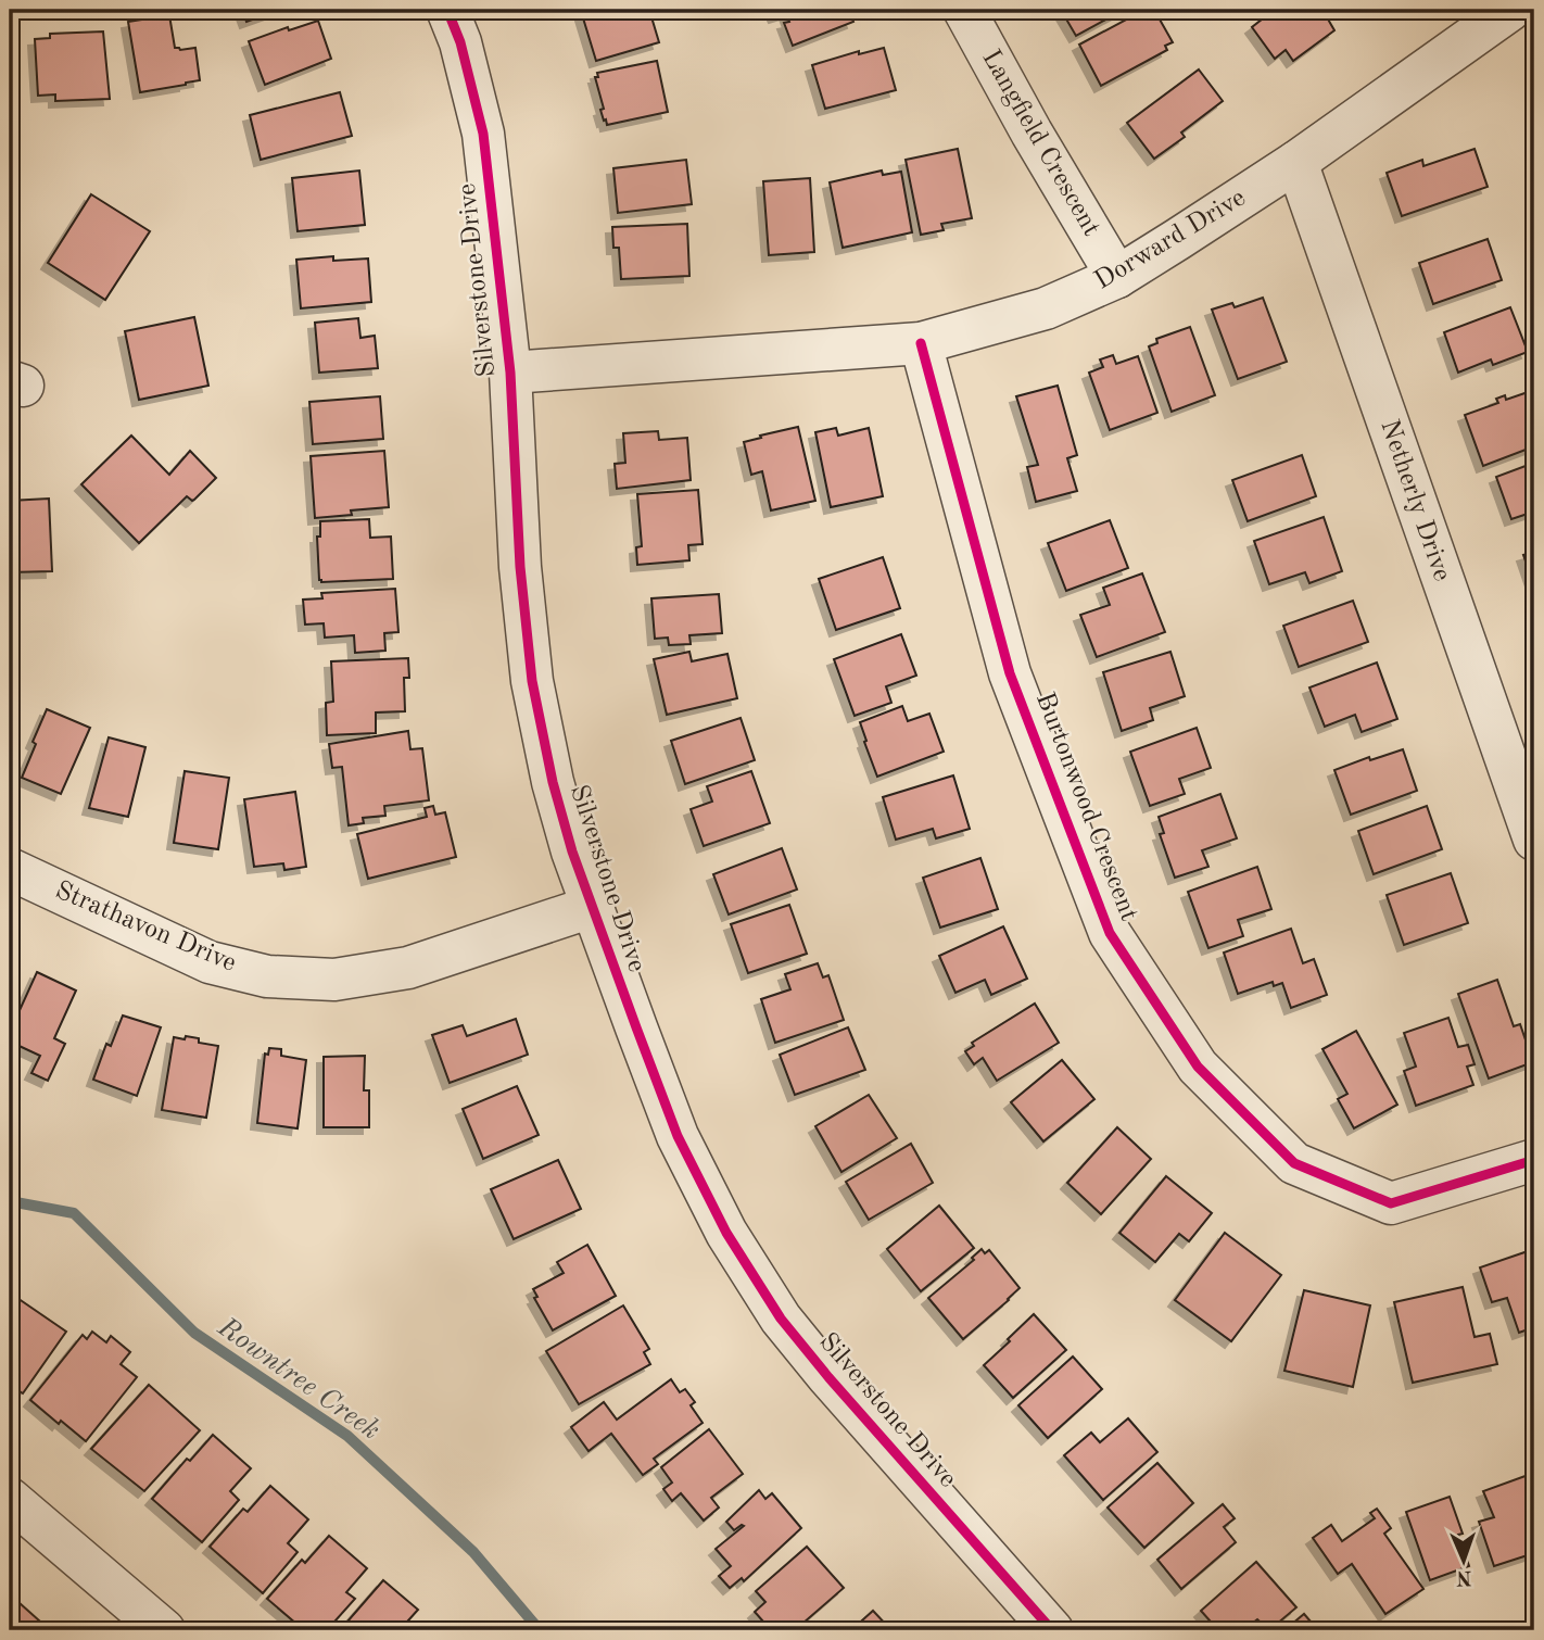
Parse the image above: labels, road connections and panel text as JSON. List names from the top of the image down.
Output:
{
  "streets": {
    "street": [
      "Langfield Crescent",
      "Dorward Drive",
      "Silverstone Drive",
      "Netherly Drive",
      "Burtonwood Crescent",
      "Strathavon Drive"
    ]
  },
  "crossings": [
    ["Langfield Crescent", "Dorward Drive"],
    ["Dorward Drive", "Silverstone Drive"],
    ["Dorward Drive", "Netherly Drive"],
    ["Dorward Drive", "Burtonwood Crescent"],
    ["Silverstone Drive", "Strathavon Drive"]
  ],
  "water": ["Rowntree Creek"],
  "north": "bottom"
}
